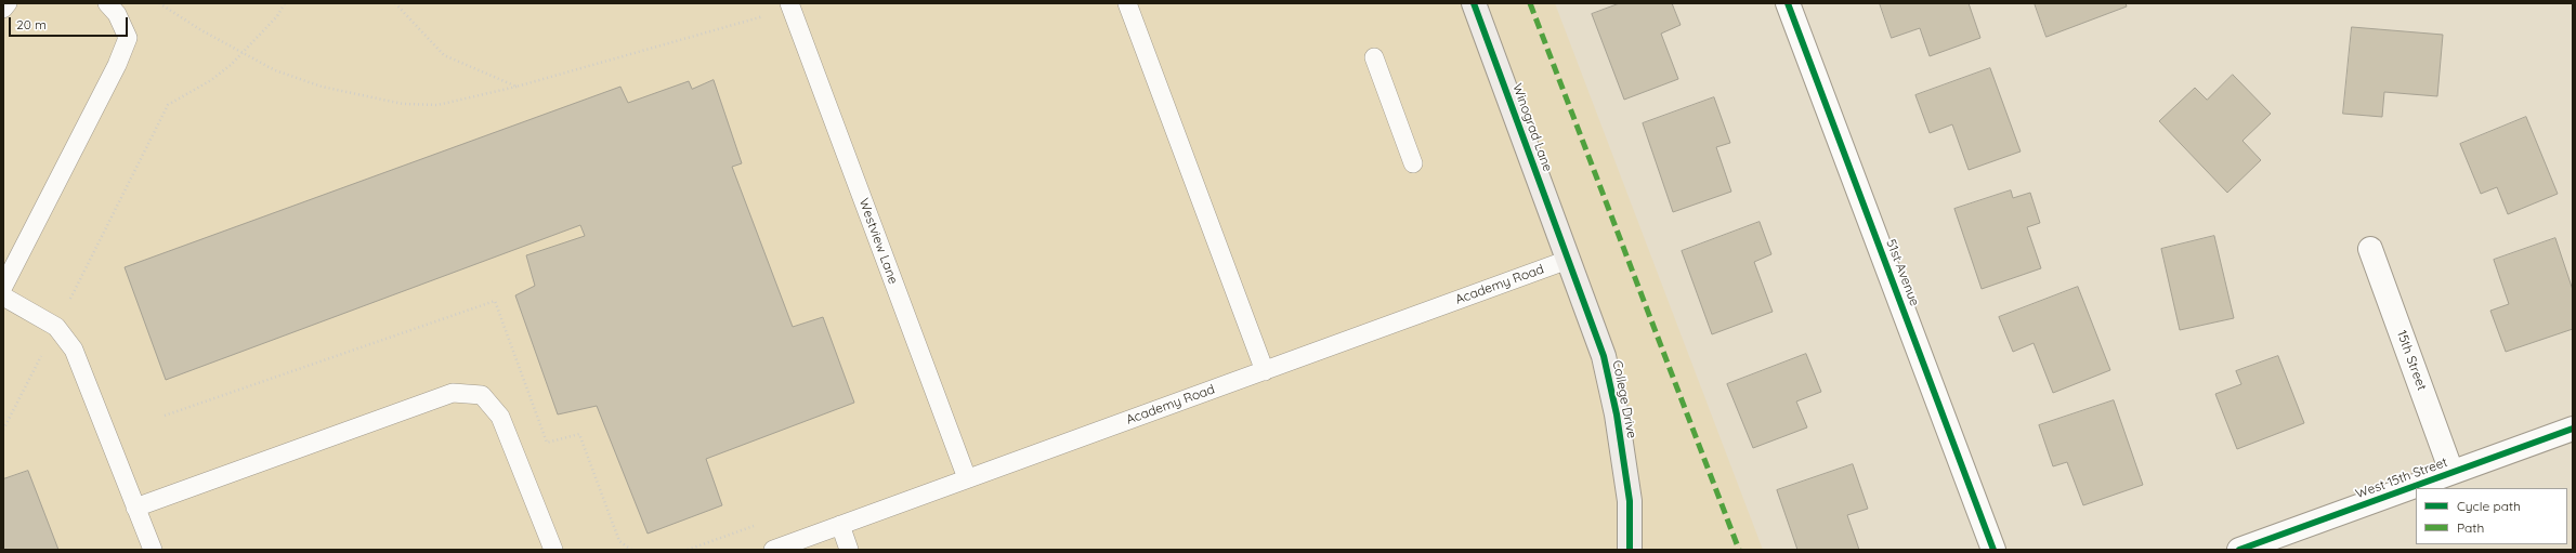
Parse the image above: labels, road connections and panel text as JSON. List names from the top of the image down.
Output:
{
  "streets": {
    "street": [
      "Winograd Lane",
      "51st Avenue",
      "15th Street",
      "College Drive",
      "West 15th Street"
    ],
    "lane": ["Westview Lane", "Academy Road"]
  },
  "crossings": [
    ["Winograd Lane", "Academy Road"],
    ["Winograd Lane", "College Drive"],
    ["Westview Lane", "Academy Road"],
    ["Academy Road", "College Drive"],
    ["15th Street", "West 15th Street"]
  ],
  "legend": ["Cycle path", "Path"],
  "scale_bar": "20 m"
}
